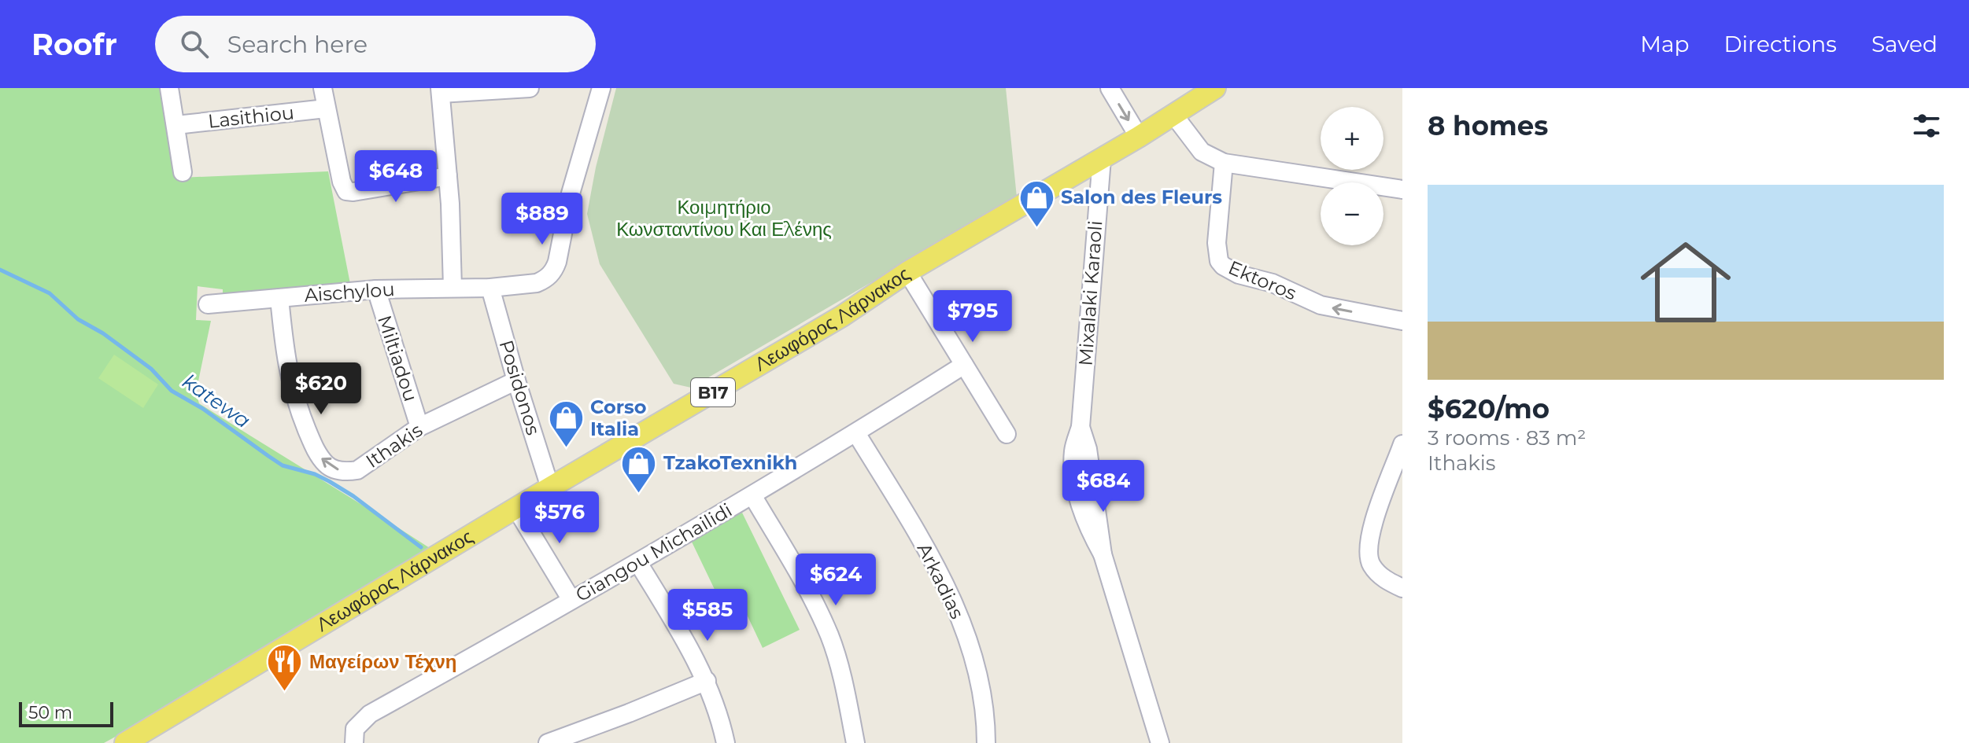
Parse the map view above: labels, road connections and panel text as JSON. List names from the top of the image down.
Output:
{
  "streets": {
    "main road": ["Λεωφόρος Λάρνακος", "B17"],
    "street": [
      "Lasithiou",
      "Ektoros",
      "Aischylou",
      "Mixalaki Karaoli",
      "Miltiadou",
      "Posidonos",
      "Ithakis",
      "Giangou Michailidi",
      "Arkadias"
    ]
  },
  "crossings": [
    ["Aischylou", "Miltiadou"],
    ["Aischylou", "Posidonos"],
    ["Aischylou", "Ithakis"],
    ["Mixalaki Karaoli", "Λεωφόρος Λάρνακος"],
    ["Λεωφόρος Λάρνακος", "Posidonos"],
    ["Miltiadou", "Ithakis"],
    ["Posidonos", "Ithakis"],
    ["Giangou Michailidi", "Arkadias"]
  ],
  "one_way": ["Ektoros"],
  "water": ["katewa"],
  "parks": ["Κοιμητήριο Κωνσταντίνου Και Ελένης"],
  "places": {
    "shop": ["Salon des Fleurs", "Corso Italia", "TzakoTexnikh"],
    "restaurant": ["Μαγείρων Τέχνη"]
  },
  "scale_bar": "50 m",
  "page": {
    "header": "Roofr",
    "search": "Search here",
    "nav": ["Map", "Directions", "Saved"],
    "heading": "8 homes",
    "map_buttons": ["+", "−"],
    "price": [
      "$648",
      "$889",
      "$795",
      "$620",
      "$684",
      "$576",
      "$624",
      "$585"
    ],
    "list": [
      {
        "name": "$620/mo",
        "note": "3 rooms · 83 m² · Ithakis"
      }
    ],
    "scale": "50 m"
  }
}
